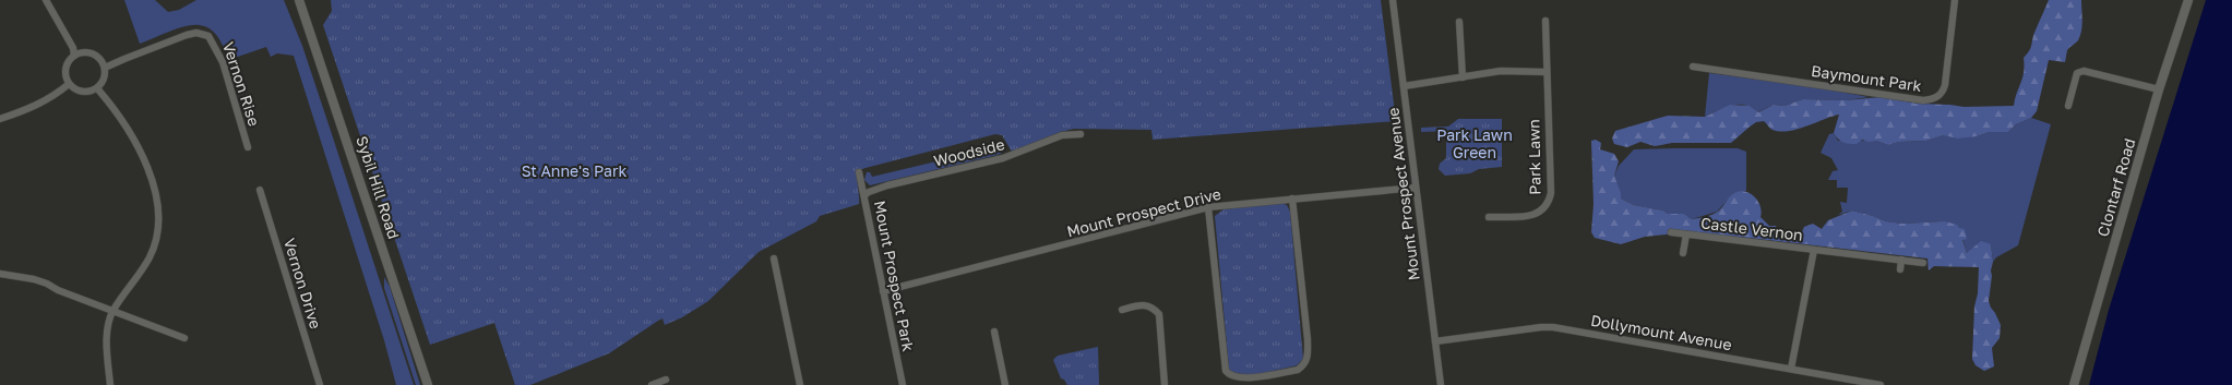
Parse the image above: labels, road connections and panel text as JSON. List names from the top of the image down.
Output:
{
  "streets": {
    "main road": ["Sybil Hill Road", "Clontarf Road"],
    "street": [
      "Baymount Park",
      "Vernon Rise",
      "Woodside",
      "Park Lawn",
      "Mount Prospect Avenue",
      "Mount Prospect Drive",
      "Castle Vernon",
      "Mount Prospect Park",
      "Vernon Drive",
      "Dollymount Avenue"
    ]
  },
  "crossings": [
    ["Woodside", "Mount Prospect Park"],
    ["Mount Prospect Avenue", "Mount Prospect Drive"],
    ["Mount Prospect Avenue", "Dollymount Avenue"],
    ["Mount Prospect Drive", "Mount Prospect Park"],
    ["Castle Vernon", "Dollymount Avenue"]
  ],
  "parks": ["Park Lawn Green", "St Anne's Park"]
}
